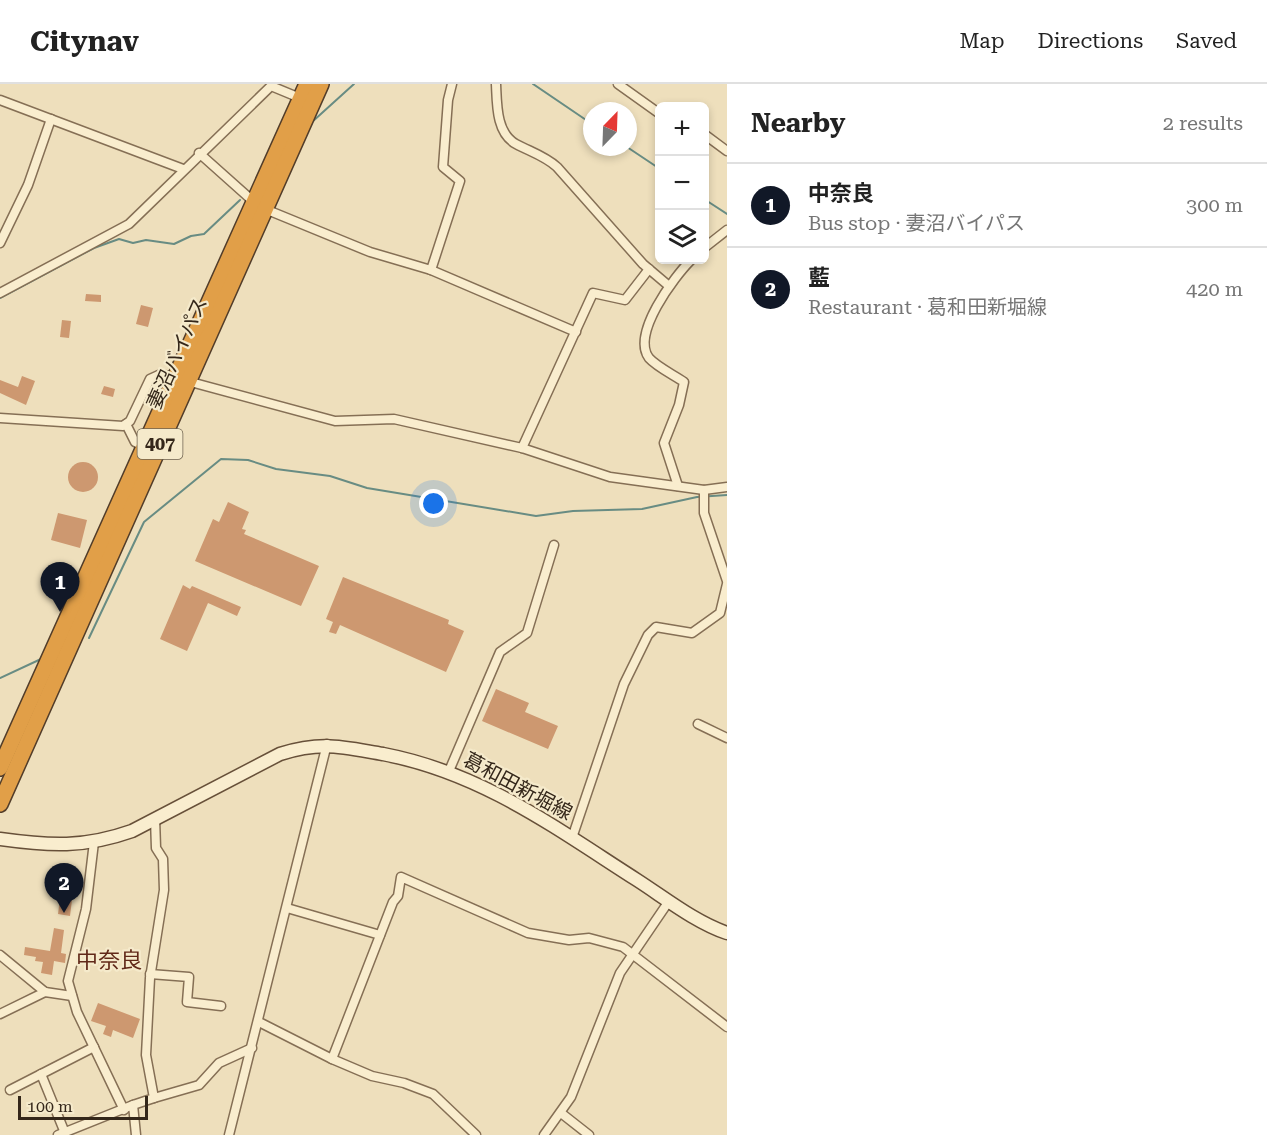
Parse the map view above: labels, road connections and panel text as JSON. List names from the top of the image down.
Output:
{
  "streets": {
    "highway": ["妻沼バイパス", "407"],
    "main road": ["葛和田新堀線"]
  },
  "districts": ["中奈良"],
  "scale_bar": "100 m",
  "north": "top right",
  "page": {
    "header": "Citynav",
    "nav": ["Map", "Directions", "Saved"],
    "heading": ["Nearby", "2 results"],
    "map_buttons": ["+", "−"],
    "list": [
      {
        "mark": "1",
        "name": "中奈良",
        "note": "Bus stop · 妻沼バイパス",
        "value": "300 m"
      },
      {
        "mark": "2",
        "name": "藍",
        "note": "Restaurant · 葛和田新堀線",
        "value": "420 m"
      }
    ],
    "pins": ["1", "2"],
    "scale": "100 m"
  }
}
